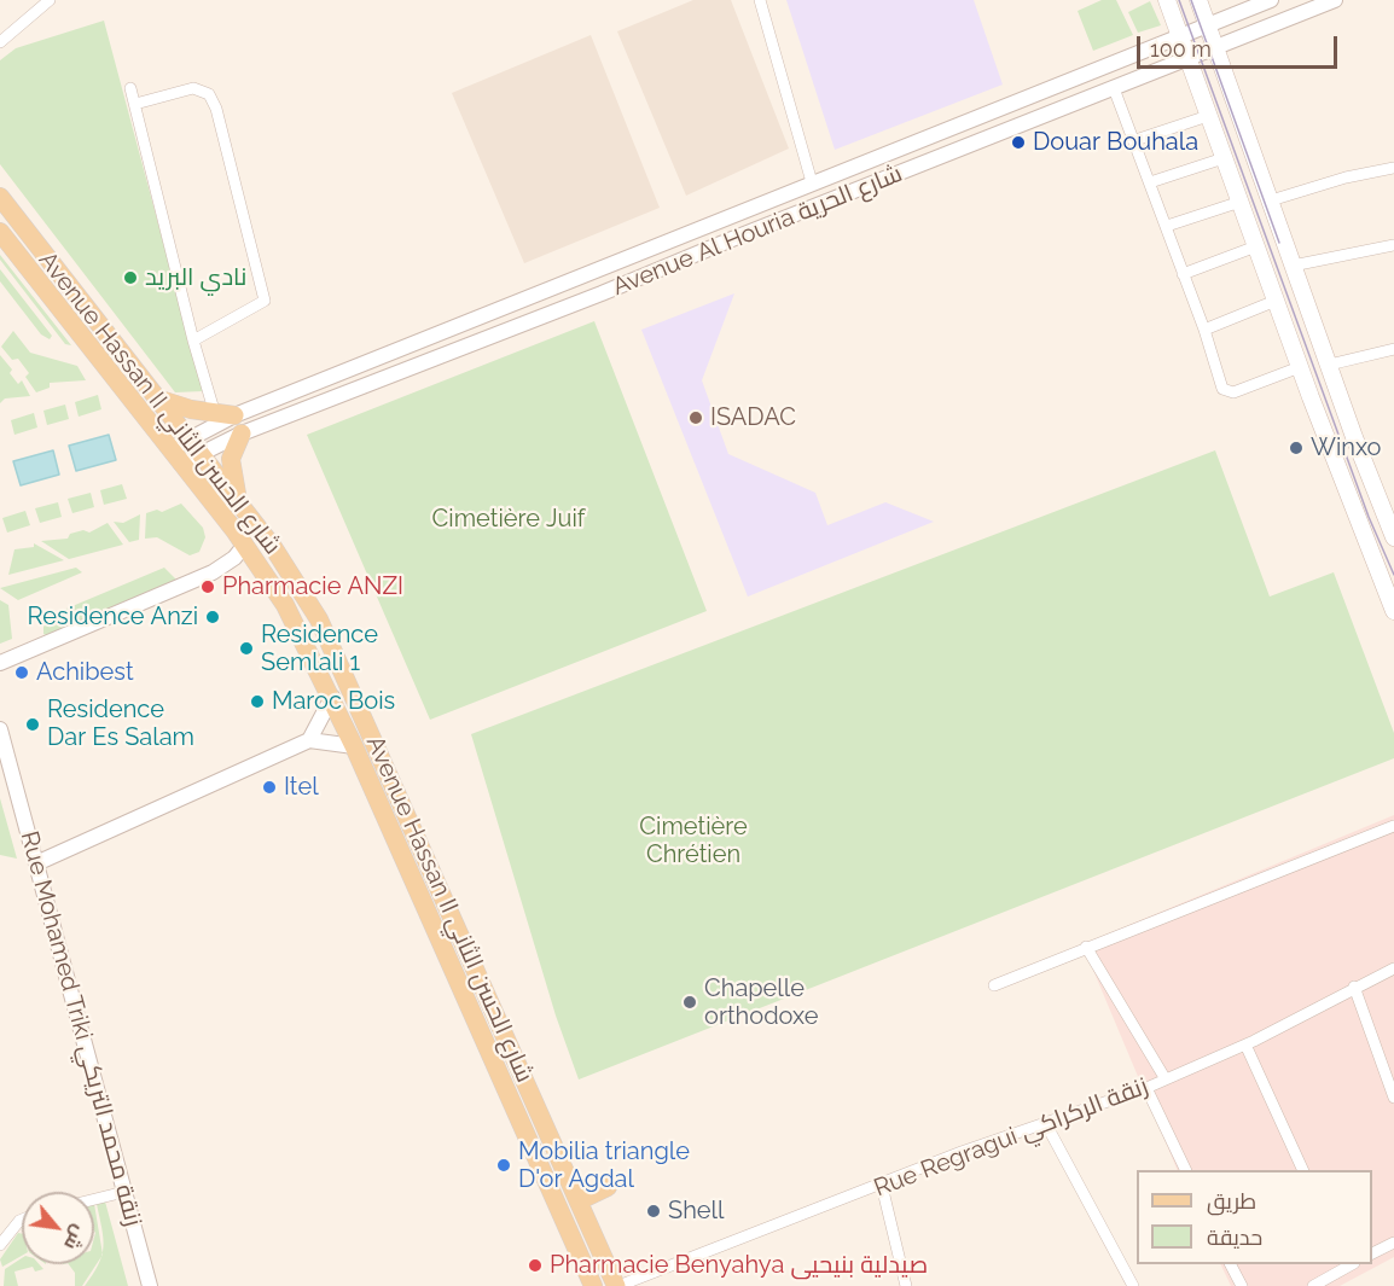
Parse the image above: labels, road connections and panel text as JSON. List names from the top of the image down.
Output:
{
  "streets": {
    "main road": ["Avenue Hassan II شارع الحسن الثاني"],
    "street": ["Avenue Al Houria شارع الحرية", "Rue Mohamed Triki زنقة محمد التريكي", "Rue Regragui زنقة الركراكي"]
  },
  "crossings": [
    ["Avenue Al Houria شارع الحرية", "Avenue Hassan II شارع الحسن الثاني"],
    ["Avenue Hassan II شارع الحسن الثاني", "Rue Regragui زنقة الركراكي"]
  ],
  "parks": ["Cimetière Juif", "Cimetière Chrétien"],
  "places": [
    "Douar Bouhala",
    "نادي البريد",
    "ISADAC",
    "Winxo",
    "Pharmacie ANZI",
    "Residence Anzi",
    "Residence Semlali 1",
    "Achibest",
    "Maroc Bois",
    "Residence Dar Es Salam",
    "Itel",
    "Chapelle orthodoxe",
    "Mobilia triangle D'or Agdal",
    "Shell",
    "Pharmacie Benyahya صيدلية بنيحيى"
  ],
  "legend": ["طريق", "حديقة"],
  "scale_bar": "100 m",
  "north": "bottom right"
}
